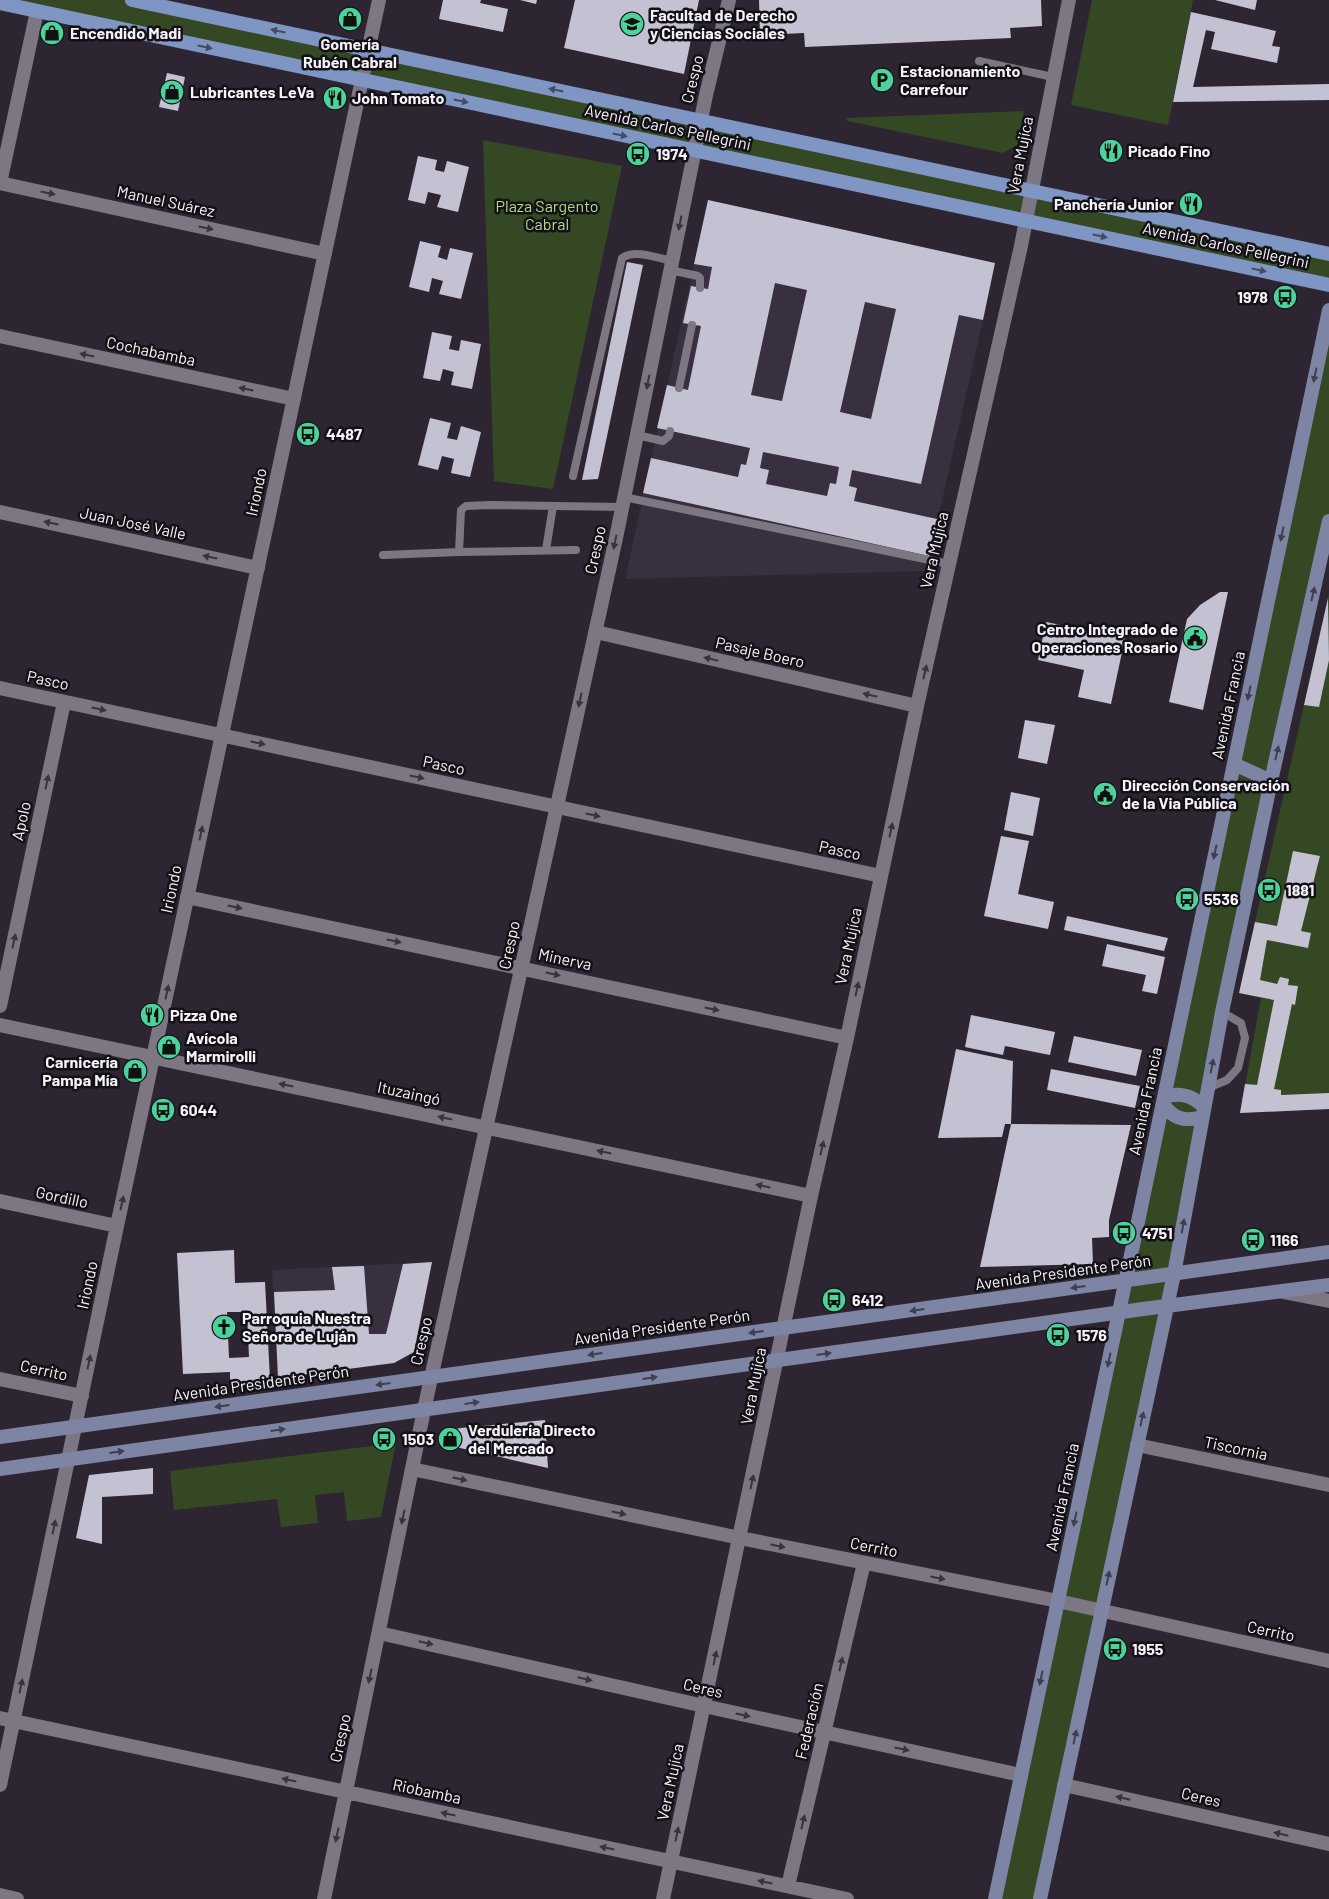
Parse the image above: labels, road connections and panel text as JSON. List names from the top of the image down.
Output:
{
  "streets": {
    "main road": ["Avenida Carlos Pellegrini", "Avenida Francia", "Avenida Presidente Perón"],
    "street": [
      "Crespo",
      "Vera Mujíca",
      "Manuel Suárez",
      "Cochabamba",
      "Iriondo",
      "Juan José Valle",
      "Pasaje Boero",
      "Pasco",
      "Apolo",
      "Minerva",
      "Ituzaingó",
      "Gordillo",
      "Cerrito",
      "Tiscornia",
      "Ceres",
      "Federación",
      "Riobamba"
    ]
  },
  "crossings": [
    ["Crespo", "Avenida Carlos Pellegrini"],
    ["Crespo", "Pasaje Boero"],
    ["Crespo", "Pasco"],
    ["Crespo", "Minerva"],
    ["Crespo", "Ituzaingó"],
    ["Crespo", "Avenida Presidente Perón"],
    ["Crespo", "Cerrito"],
    ["Crespo", "Ceres"],
    ["Crespo", "Riobamba"],
    ["Avenida Carlos Pellegrini", "Vera Mujíca"],
    ["Avenida Carlos Pellegrini", "Iriondo"],
    ["Vera Mujíca", "Pasaje Boero"],
    ["Vera Mujíca", "Pasco"],
    ["Vera Mujíca", "Minerva"],
    ["Vera Mujíca", "Ituzaingó"],
    ["Vera Mujíca", "Avenida Presidente Perón"],
    ["Vera Mujíca", "Cerrito"],
    ["Vera Mujíca", "Ceres"],
    ["Vera Mujíca", "Riobamba"],
    ["Manuel Suárez", "Iriondo"],
    ["Cochabamba", "Iriondo"],
    ["Iriondo", "Juan José Valle"],
    ["Iriondo", "Pasco"],
    ["Iriondo", "Minerva"],
    ["Iriondo", "Ituzaingó"],
    ["Iriondo", "Gordillo"],
    ["Iriondo", "Avenida Presidente Perón"],
    ["Iriondo", "Cerrito"],
    ["Iriondo", "Riobamba"],
    ["Pasco", "Apolo"],
    ["Avenida Francia", "Avenida Presidente Perón"],
    ["Avenida Francia", "Cerrito"],
    ["Avenida Francia", "Ceres"],
    ["Cerrito", "Federación"],
    ["Ceres", "Federación"],
    ["Federación", "Riobamba"]
  ],
  "one_way": [
    "Crespo",
    "Vera Mujíca",
    "Manuel Suárez",
    "Cochabamba",
    "Iriondo",
    "Juan José Valle",
    "Pasaje Boero",
    "Pasco",
    "Apolo",
    "Minerva",
    "Ituzaingó",
    "Cerrito",
    "Federación",
    "Riobamba"
  ],
  "parks": ["Plaza Sargento Cabral"],
  "places": {
    "shop": [
      "Gomería Rubén Cabral",
      "Encendido Madi",
      "Lubricantes LeVa",
      "Avícola Marmirolli",
      "Carnicería Pampa Mía",
      "Verdulería Directo del Mercado"
    ],
    "school or university": ["Facultad de Derecho y Ciencias Sociales"],
    "parking": ["Estacionamiento Carrefour"],
    "restaurant": [
      "John Tomato",
      "Picado Fino",
      "Panchería Junior",
      "Pizza One"
    ],
    "bus stop": [
      "1974",
      "1978",
      "4487",
      "1881",
      "5536",
      "6044",
      "4751",
      "1166",
      "6412",
      "1576",
      "1503",
      "1955"
    ],
    "public building": ["Centro Integrado de Operaciones Rosario", "Dirección Conservación de la Via Pública"],
    "church": ["Parroquia Nuestra Señora de Luján"]
  }
}
